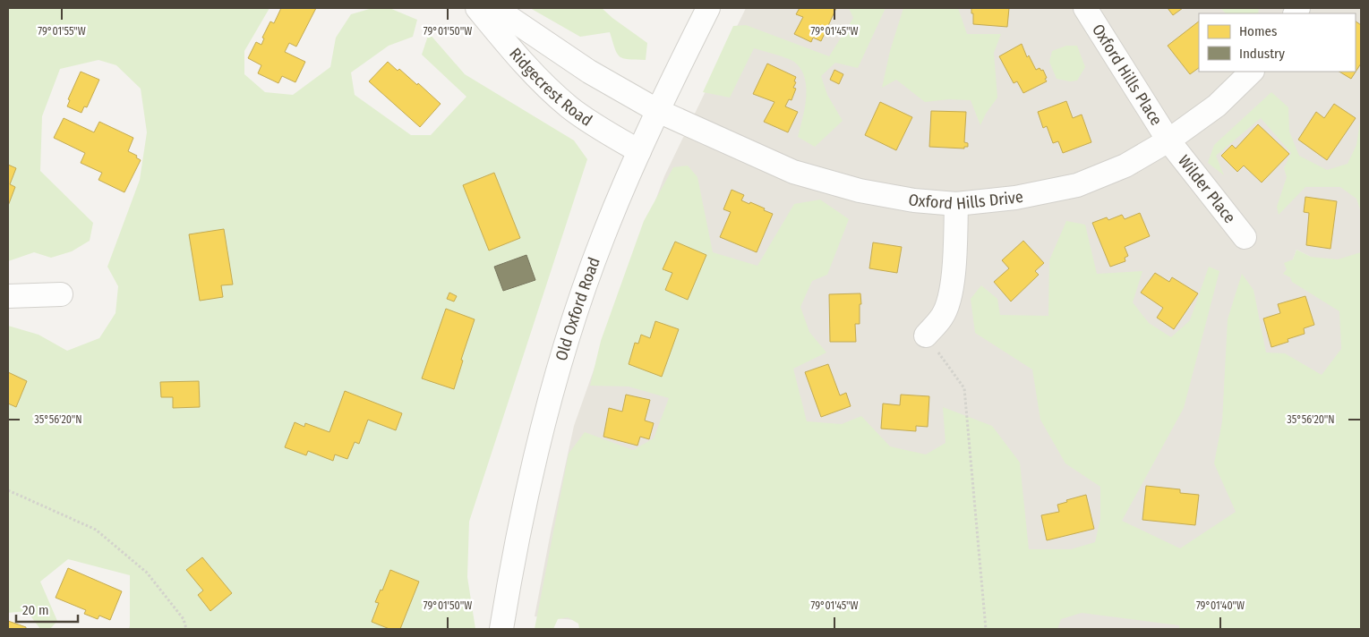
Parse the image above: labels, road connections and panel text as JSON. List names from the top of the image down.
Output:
{
  "streets": {
    "street": [
      "Oxford Hills Place",
      "Ridgecrest Road",
      "Wilder Place",
      "Oxford Hills Drive",
      "Old Oxford Road"
    ]
  },
  "crossings": [
    ["Oxford Hills Place", "Wilder Place"],
    ["Oxford Hills Place", "Oxford Hills Drive"],
    ["Ridgecrest Road", "Oxford Hills Drive"],
    ["Ridgecrest Road", "Old Oxford Road"],
    ["Wilder Place", "Oxford Hills Drive"],
    ["Oxford Hills Drive", "Old Oxford Road"]
  ],
  "legend": ["Homes", "Industry"],
  "scale_bar": "20 m",
  "coordinates": [
    "79°01'55\"W",
    "79°01'50\"W",
    "79°01'45\"W",
    "35°56'20\"N",
    "79°01'40\"W"
  ]
}
